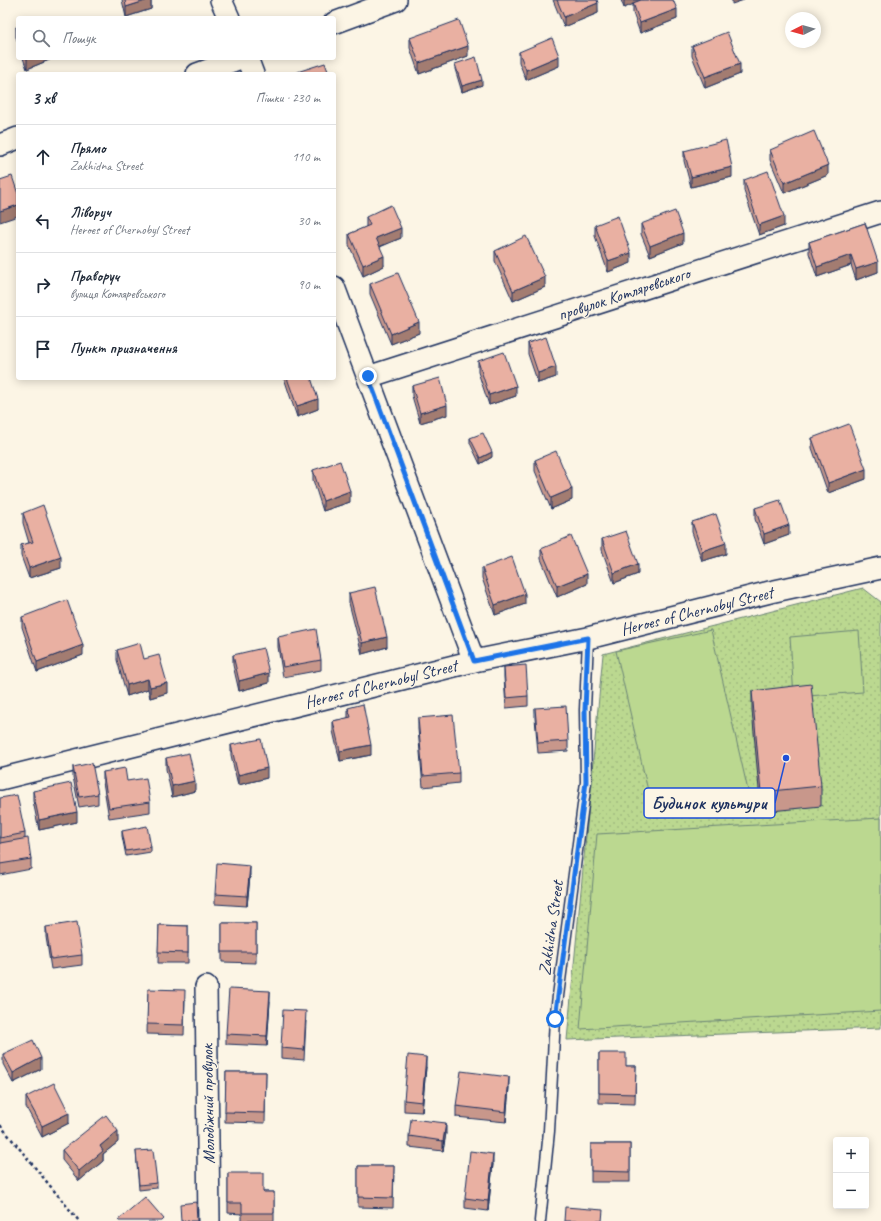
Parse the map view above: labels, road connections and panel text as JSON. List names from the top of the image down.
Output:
{
  "streets": {
    "street": ["провулок Котляревського", "Heroes of Chernobyl Street", "Молодіжний провулок"],
    "lane": ["Zakhidna Street"]
  },
  "crossings": [
    ["Heroes of Chernobyl Street", "Zakhidna Street"]
  ],
  "places": ["Будинок культури"],
  "north": "left",
  "page": {
    "search": "Пошук",
    "heading": ["3 хв", "Пішки · 230 m"],
    "list": [
      ["Прямо", "Zakhidna Street", "110 m"],
      ["Ліворуч", "Heroes of Chernobyl Street", "30 m"],
      ["Праворуч", "вулиця Котляревського", "90 m"],
      "Пункт призначення"
    ],
    "map_buttons": ["+", "−"]
  }
}
